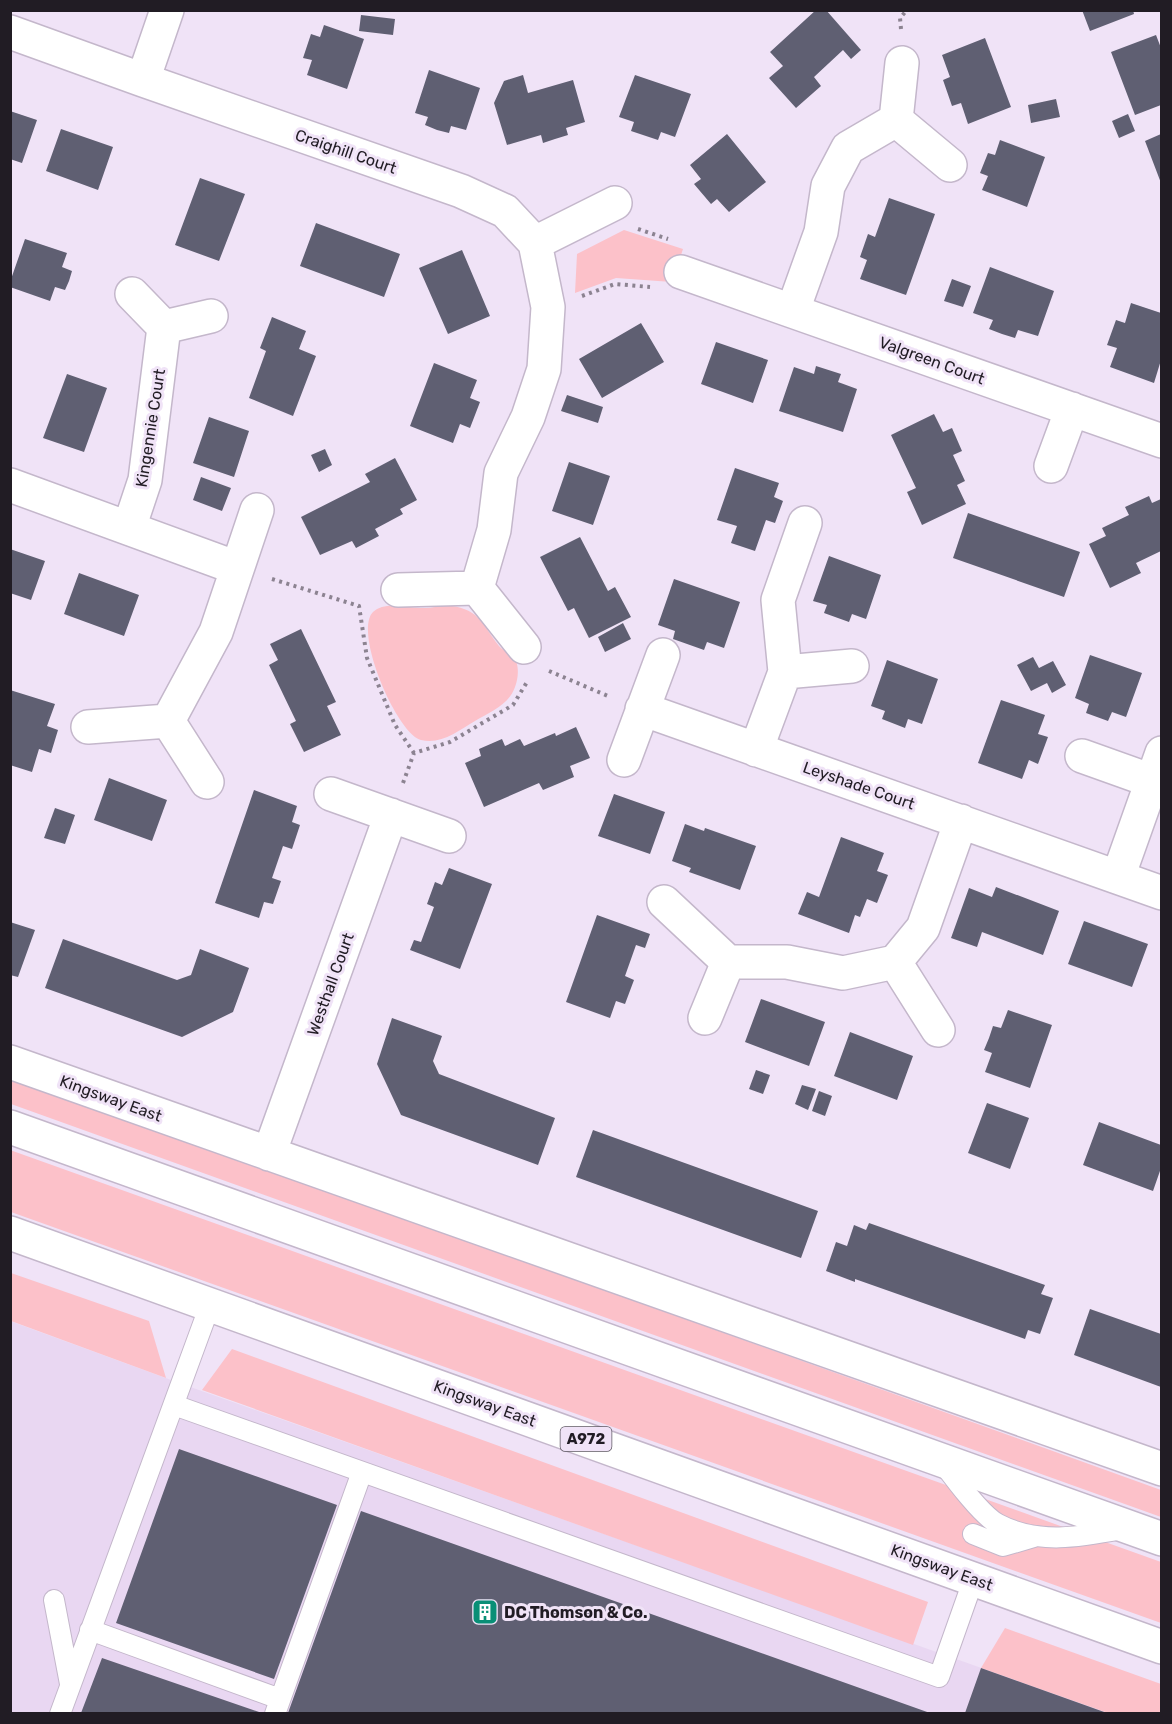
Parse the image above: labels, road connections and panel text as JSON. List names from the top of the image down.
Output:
{
  "streets": {
    "main road": [
      "Craighill Court",
      "Valgreen Court",
      "Kingennie Court",
      "Leyshade Court",
      "Westhall Court",
      "Kingsway East",
      "A972"
    ]
  },
  "crossings": [
    ["Westhall Court", "Kingsway East"]
  ],
  "places": {
    "building": ["DC Thomson & Co."]
  }
}
